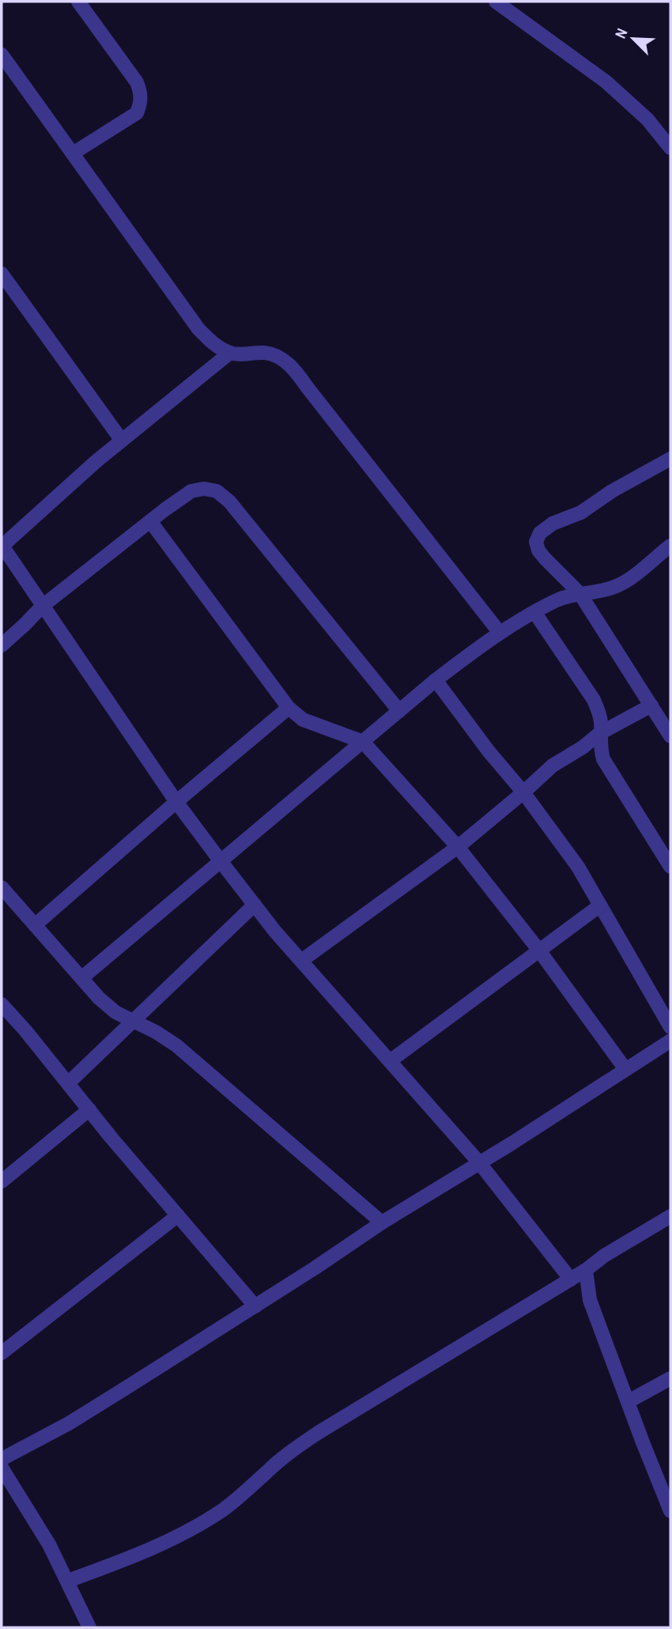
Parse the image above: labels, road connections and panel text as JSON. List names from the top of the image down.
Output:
{
  "north": "top left"
}
